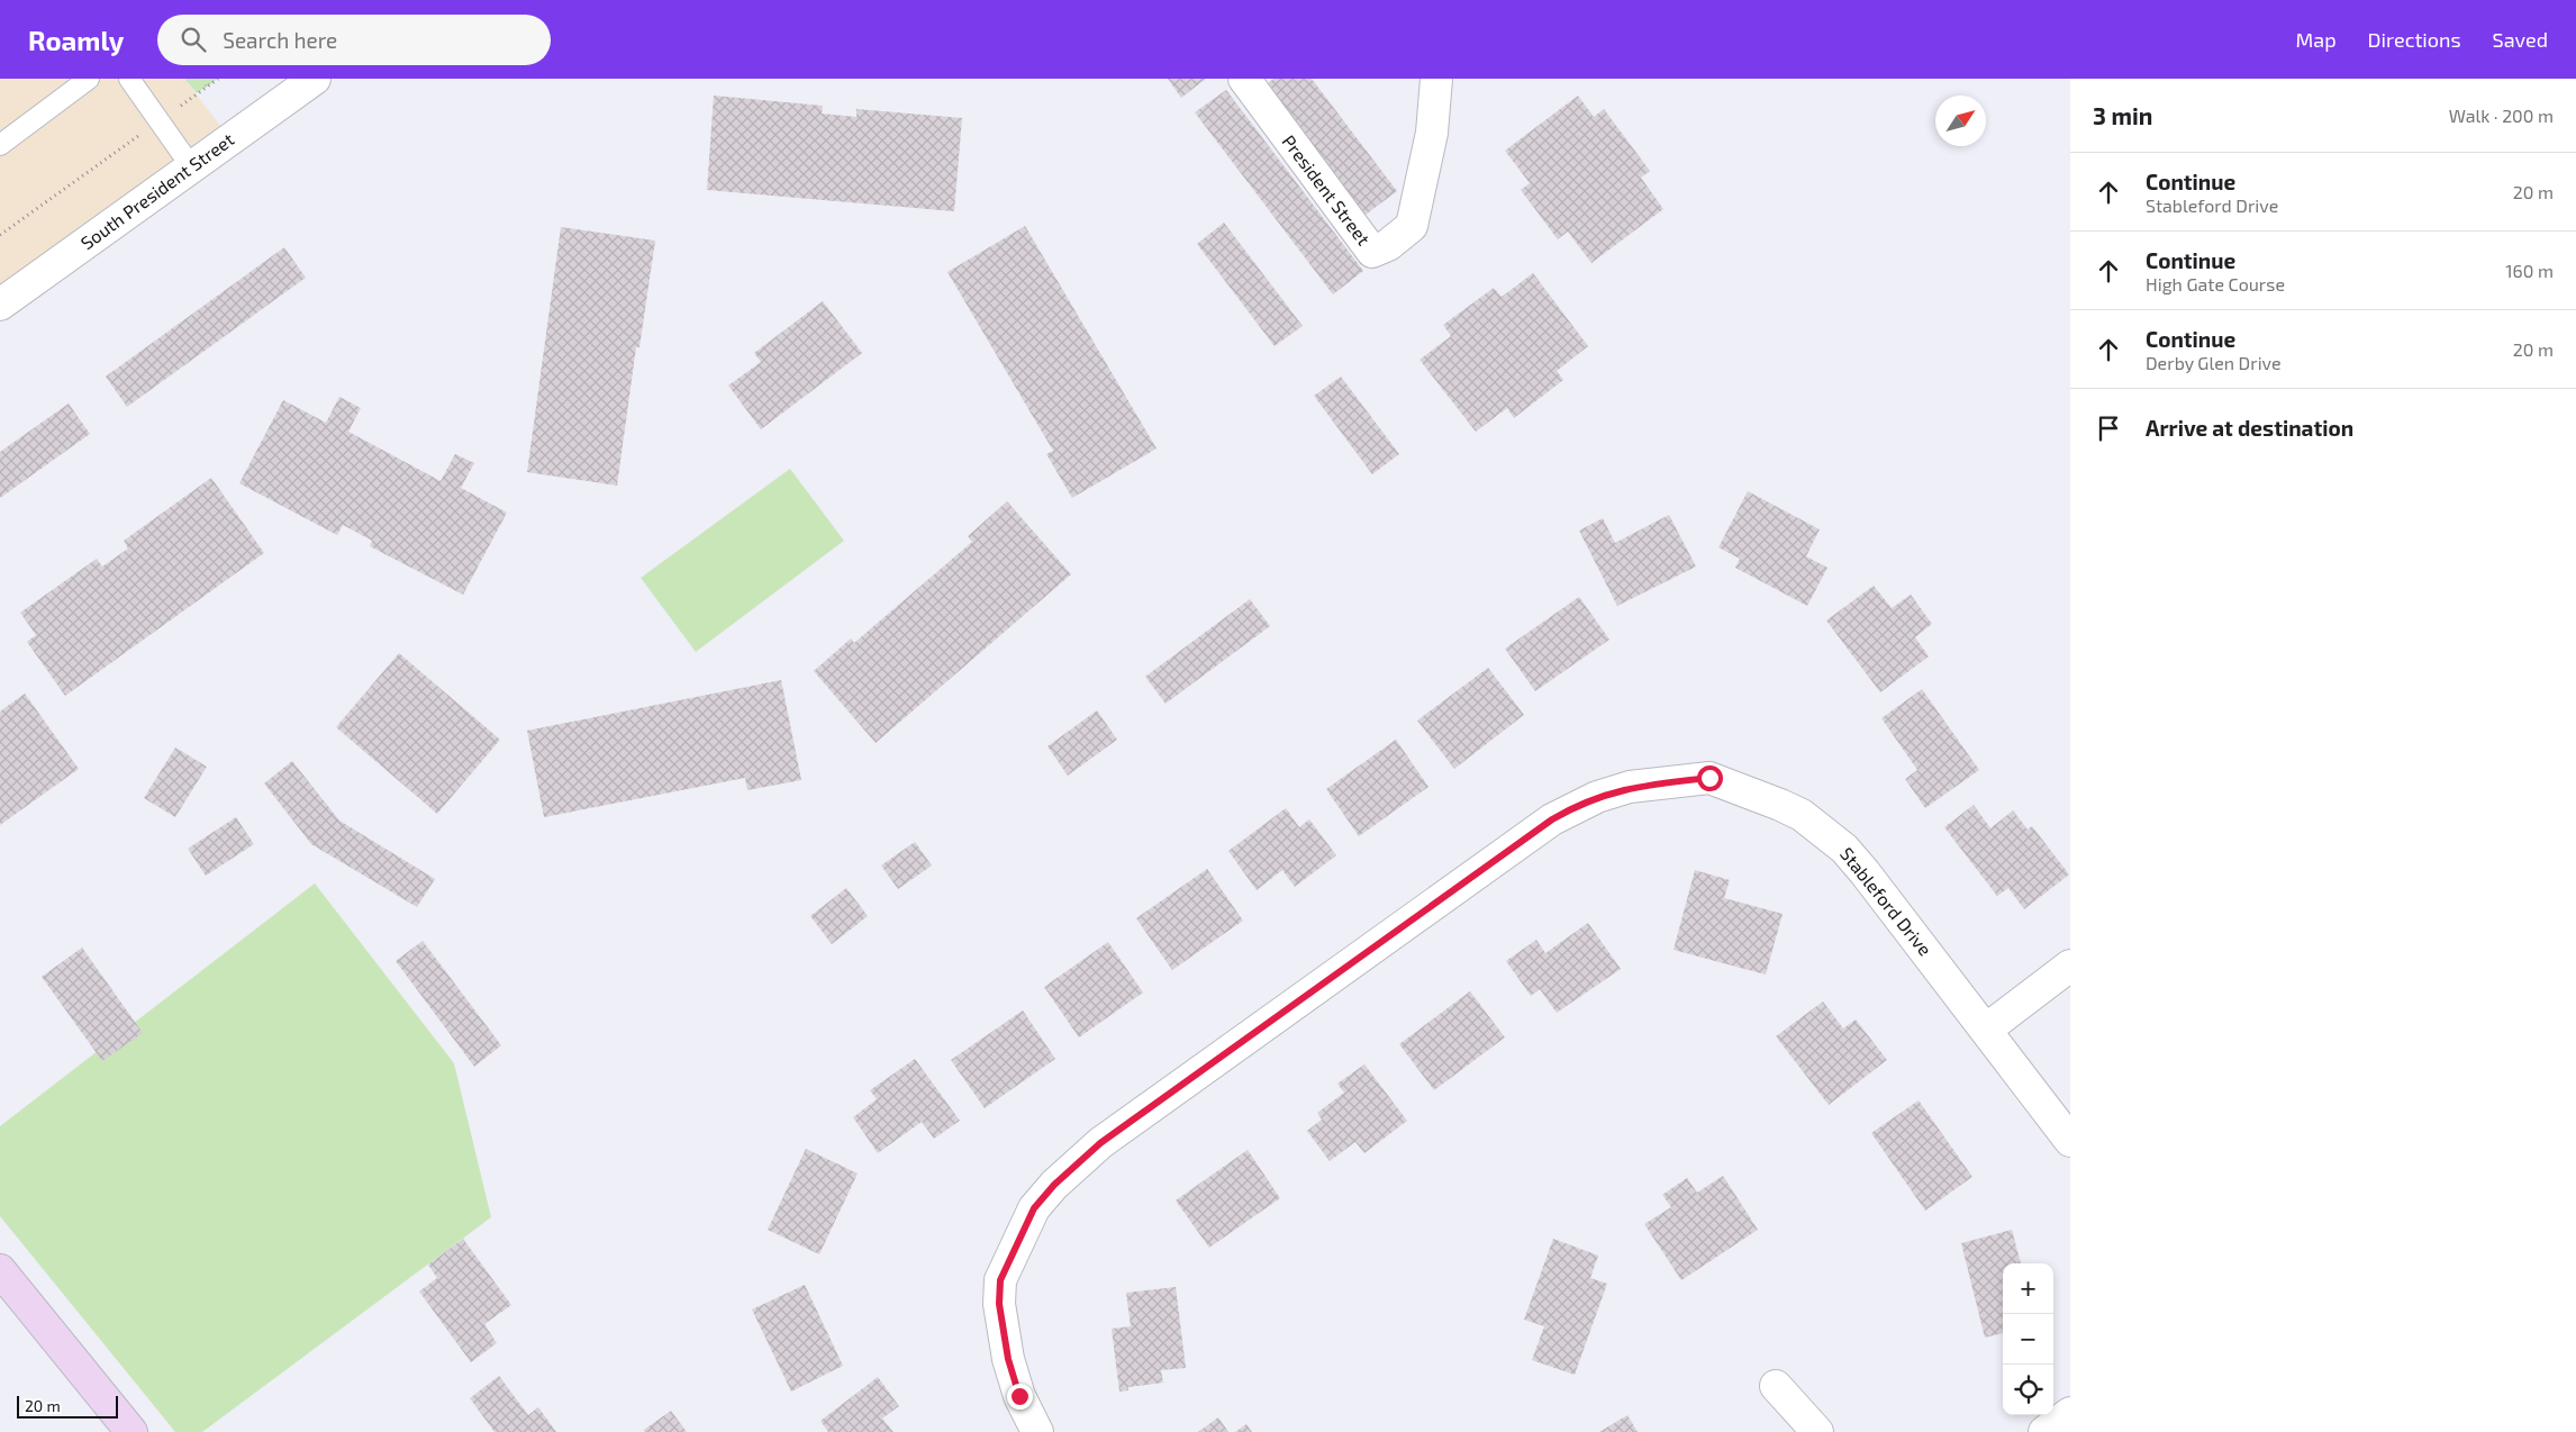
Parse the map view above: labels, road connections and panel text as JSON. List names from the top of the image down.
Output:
{
  "streets": {
    "street": ["President Street", "South President Street", "Stableford Drive"]
  },
  "scale_bar": "20 m",
  "north": "top right",
  "page": {
    "header": "Roamly",
    "search": "Search here",
    "nav": ["Map", "Directions", "Saved"],
    "heading": ["3 min", "Walk · 200 m"],
    "list": [
      ["Continue", "Stableford Drive", "20 m"],
      ["Continue", "High Gate Course", "160 m"],
      ["Continue", "Derby Glen Drive", "20 m"],
      "Arrive at destination"
    ],
    "map_buttons": ["+", "−"],
    "scale": "20 m"
  }
}
